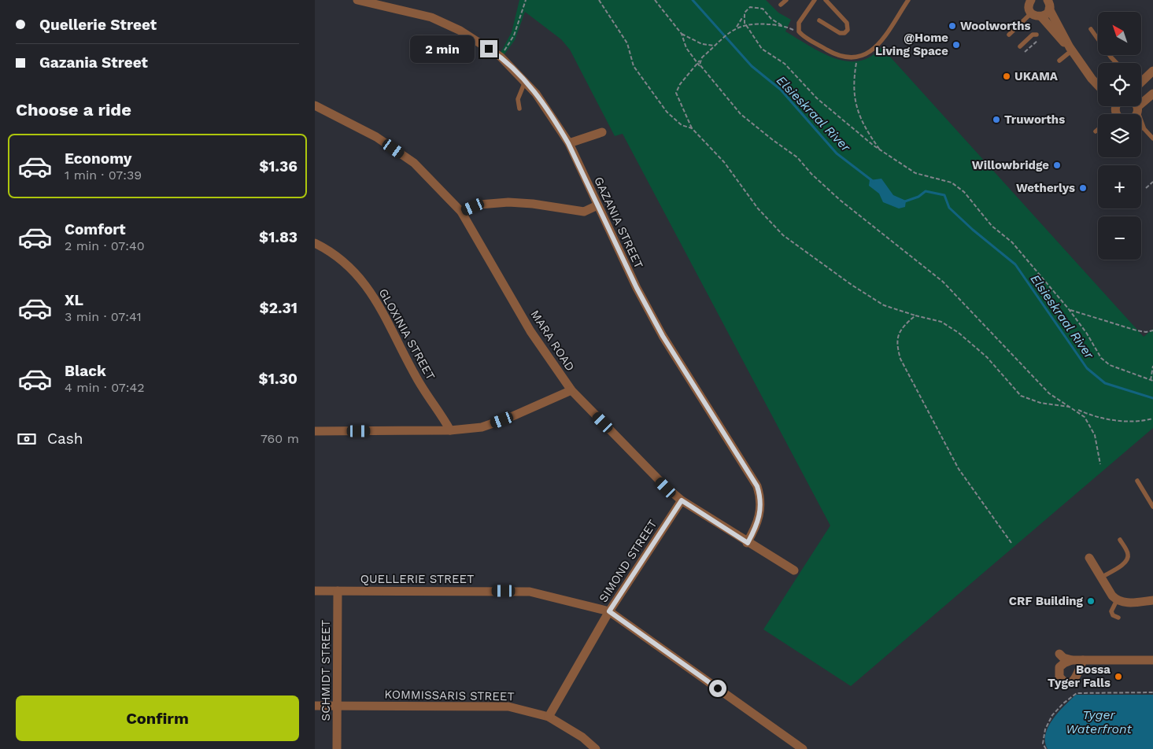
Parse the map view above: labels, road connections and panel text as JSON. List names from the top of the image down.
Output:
{
  "streets": {
    "street": [
      "GAZANIA STREET",
      "GLOXINIA STREET",
      "MARA ROAD",
      "SIMOND STREET",
      "QUELLERIE STREET",
      "SCHMIDT STREET",
      "KOMMISSARIS STREET"
    ]
  },
  "crossings": [
    ["GAZANIA STREET", "MARA ROAD"],
    ["MARA ROAD", "SIMOND STREET"],
    ["SIMOND STREET", "QUELLERIE STREET"],
    ["SIMOND STREET", "KOMMISSARIS STREET"],
    ["QUELLERIE STREET", "SCHMIDT STREET"],
    ["SCHMIDT STREET", "KOMMISSARIS STREET"]
  ],
  "water": ["Elsieskraal River", "Tyger Waterfront"],
  "places": [
    "Woolworths",
    "@Home Living Space",
    "UKAMA",
    "Truworths",
    "Willowbridge",
    "Wetherlys",
    "CRF Building",
    "Bossa Tyger Falls"
  ],
  "north": "top left",
  "page": {
    "banner": ["Quellerie Street", "Gazania Street"],
    "map_buttons": ["+", "−"],
    "bubble": "2 min",
    "heading": "Choose a ride",
    "list": [
      {
        "name": "Economy",
        "note": "1 min · 07:39",
        "value": "$1.36"
      },
      {
        "name": "Comfort",
        "note": "2 min · 07:40",
        "value": "$1.83"
      },
      {
        "name": "XL",
        "note": "3 min · 07:41",
        "value": "$2.31"
      },
      {
        "name": "Black",
        "note": "4 min · 07:42",
        "value": "$1.30"
      }
    ],
    "pay": ["Cash", "760 m"],
    "buttons": "Confirm"
  }
}
